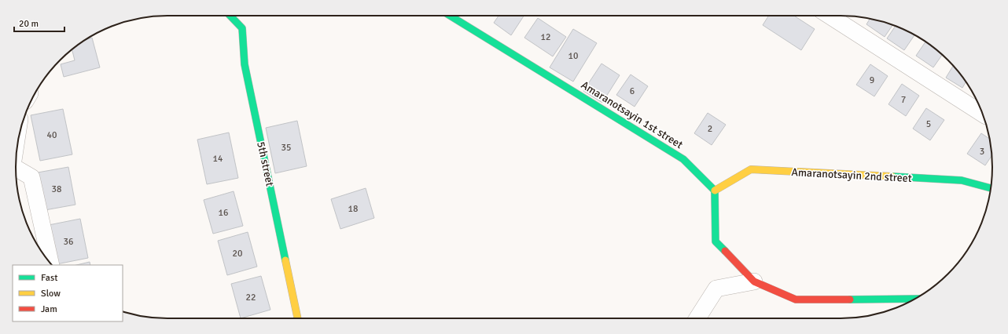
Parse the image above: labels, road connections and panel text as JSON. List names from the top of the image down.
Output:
{
  "streets": {
    "street": ["Amaranotsayin 1st street", "5th street", "Amaranotsayin 2nd street"]
  },
  "crossings": [
    ["Amaranotsayin 1st street", "Amaranotsayin 2nd street"]
  ],
  "house_numbers": [
    "12",
    "10",
    "9",
    "6",
    "7",
    "5",
    "2",
    "40",
    "35",
    "3",
    "14",
    "38",
    "18",
    "16",
    "36",
    "20",
    "22"
  ],
  "legend": ["Fast", "Slow", "Jam"],
  "scale_bar": "20 m"
}
